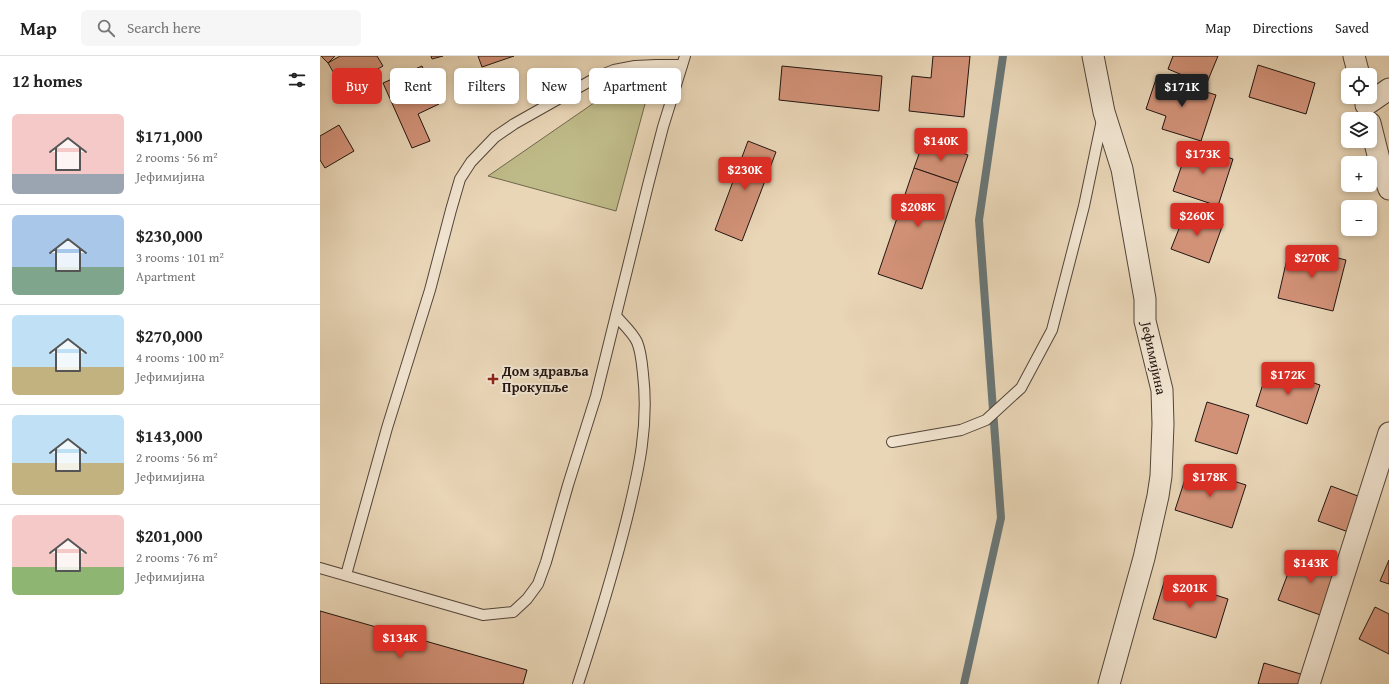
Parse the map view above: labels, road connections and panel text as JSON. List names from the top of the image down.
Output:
{
  "streets": {
    "street": ["Јефимијина"]
  },
  "places": {
    "health": ["Дом здравља Прокупље"]
  },
  "page": {
    "header": "Map",
    "search": "Search here",
    "nav": ["Map", "Directions", "Saved"],
    "heading": "12 homes",
    "map_buttons": ["+", "−"],
    "chip": [
      "Buy",
      "Rent",
      "Filters",
      "New",
      "Apartment"
    ],
    "price": [
      "$171K",
      "$140K",
      "$173K",
      "$230K",
      "$208K",
      "$260K",
      "$270K",
      "$172K",
      "$178K",
      "$143K",
      "$201K",
      "$134K"
    ],
    "list": [
      {
        "name": "$171,000",
        "note": "2 rooms · 56 m² · Јефимијина"
      },
      {
        "name": "$230,000",
        "note": "3 rooms · 101 m² · Apartment"
      },
      {
        "name": "$270,000",
        "note": "4 rooms · 100 m² · Јефимијина"
      },
      {
        "name": "$143,000",
        "note": "2 rooms · 56 m² · Јефимијина"
      },
      {
        "name": "$201,000",
        "note": "2 rooms · 76 m² · Јефимијина"
      }
    ]
  }
}
